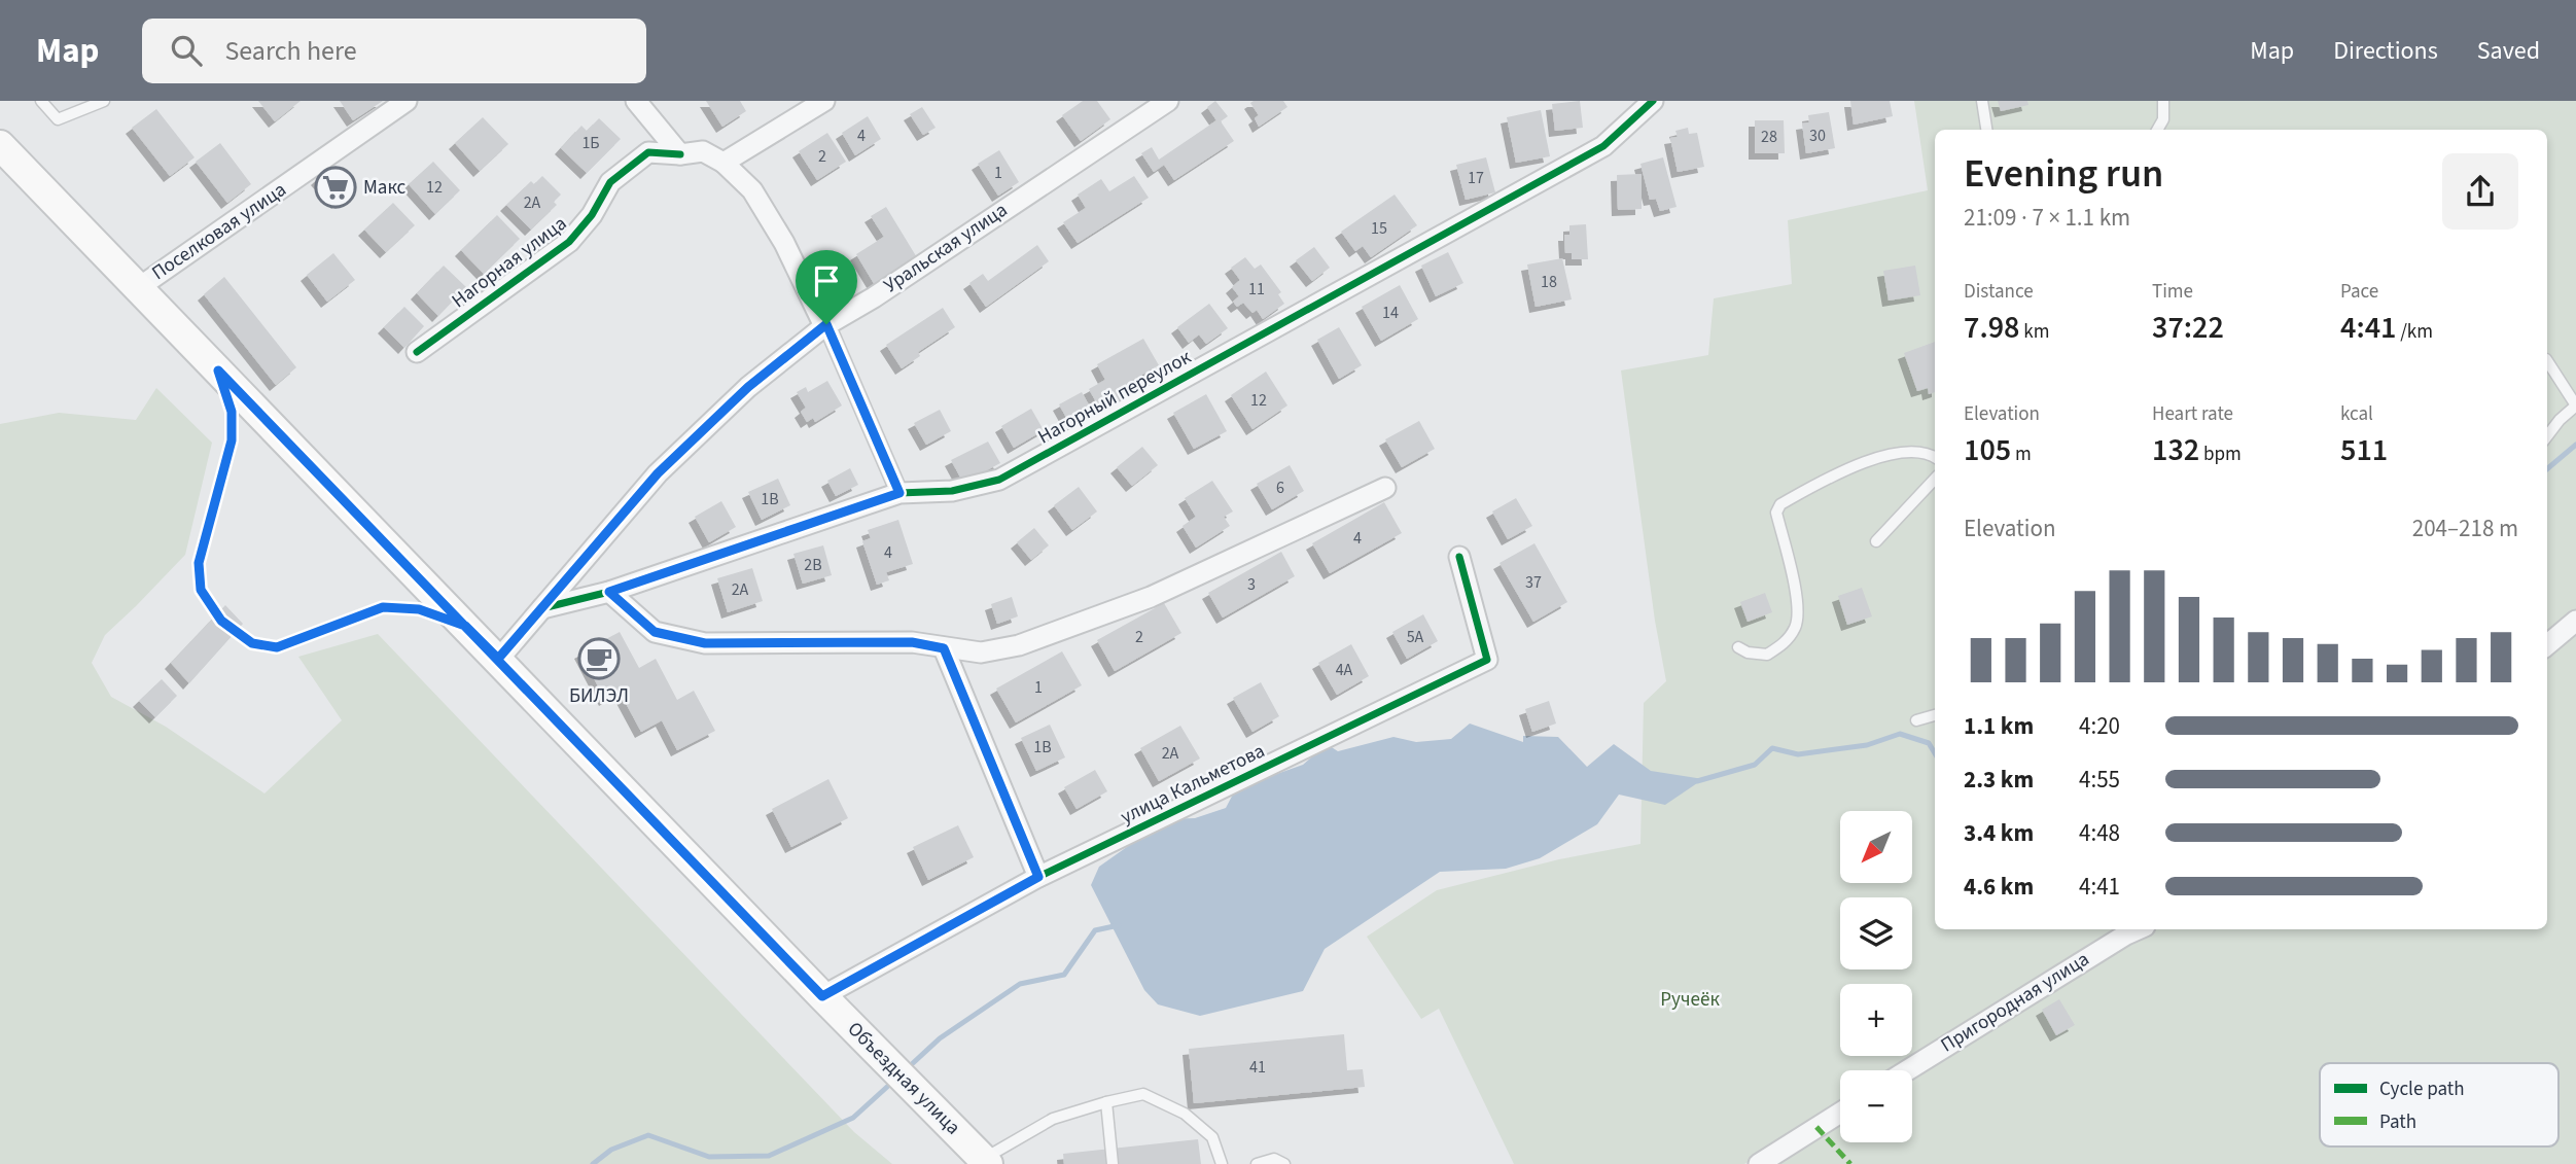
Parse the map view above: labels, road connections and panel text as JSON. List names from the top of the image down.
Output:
{
  "streets": {
    "main road": ["Объездная улица"],
    "street": [
      "Поселковая улица",
      "Уральская улица",
      "Нагорная улица",
      "Нагорный переулок",
      "улица Кальметова",
      "Пригородная улица"
    ]
  },
  "crossings": [
    ["Поселковая улица", "Объездная улица"],
    ["Уральская улица", "Нагорный переулок"],
    ["Уральская улица", "Объездная улица"],
    ["улица Кальметова", "Объездная улица"]
  ],
  "parks": ["Ручеёк"],
  "places": {
    "supermarket": ["Макс"],
    "cafe": ["БИЛЭЛ"]
  },
  "house_numbers": [
    "4",
    "30",
    "28",
    "1Б",
    "2",
    "1",
    "17",
    "12",
    "2А",
    "15",
    "18",
    "11",
    "14",
    "12",
    "6",
    "1В",
    "4",
    "4",
    "2В",
    "37",
    "3",
    "2А",
    "2",
    "5А",
    "4А",
    "1",
    "1В",
    "2А",
    "41"
  ],
  "legend": ["Cycle path", "Path"],
  "north": "bottom left",
  "page": {
    "header": "Map",
    "search": "Search here",
    "nav": ["Map", "Directions", "Saved"],
    "heading": ["Evening run", "21:09 · 7 × 1.1 km"],
    "stats": [
      ["Distance", "7.98 km"],
      ["Time", "37:22"],
      ["Pace", "4:41 /km"],
      ["Elevation", "105 m"],
      ["Heart rate", "132 bpm"],
      ["kcal", "511"]
    ],
    "chart": ["Elevation", "204–218 m"],
    "list": [
      {
        "name": "1.1 km",
        "note": "4:20"
      },
      {
        "name": "2.3 km",
        "note": "4:55"
      },
      {
        "name": "3.4 km",
        "note": "4:48"
      },
      {
        "name": "4.6 km",
        "note": "4:41"
      }
    ],
    "map_buttons": ["+", "−"]
  }
}
